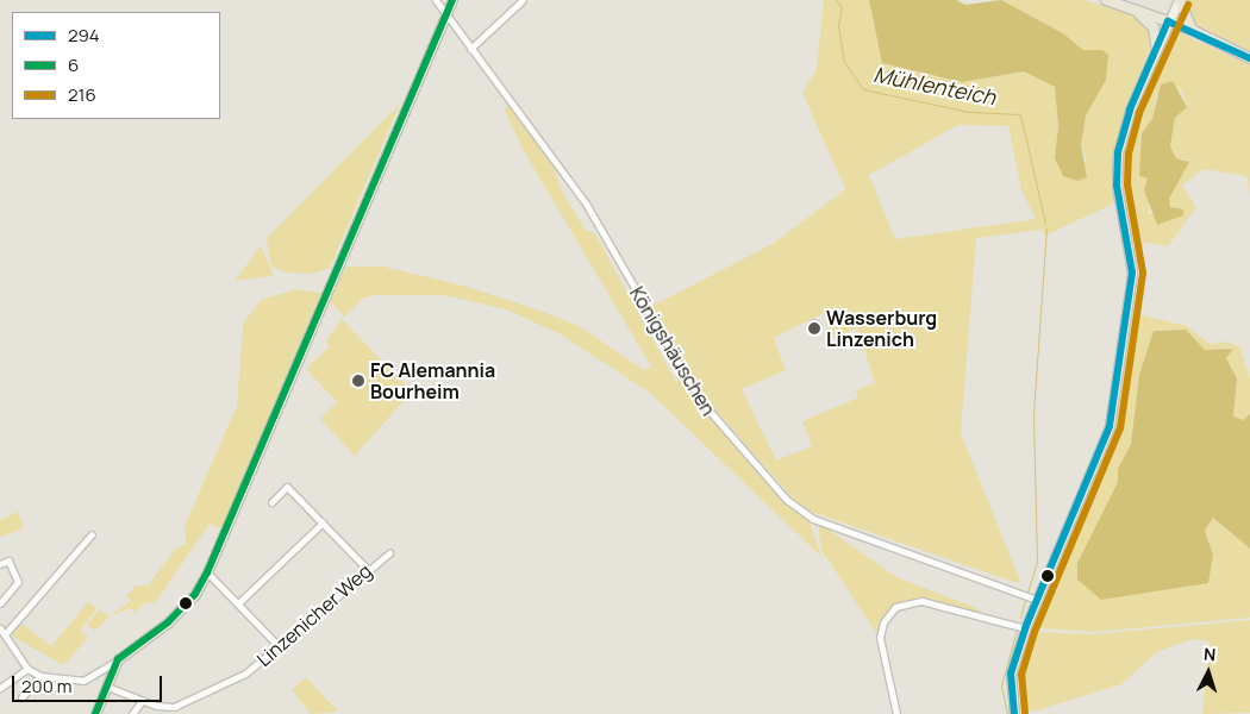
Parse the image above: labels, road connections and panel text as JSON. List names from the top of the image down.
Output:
{
  "streets": {
    "street": ["Königshäuschen", "Linzenicher Weg"]
  },
  "water": ["Mühlenteich"],
  "places": ["Wasserburg Linzenich", "FC Alemannia Bourheim"],
  "lines": ["transit line 6", "transit line 216", "transit line 294"],
  "legend": ["294", "6", "216"],
  "scale_bar": "200 m",
  "north": "top"
}
